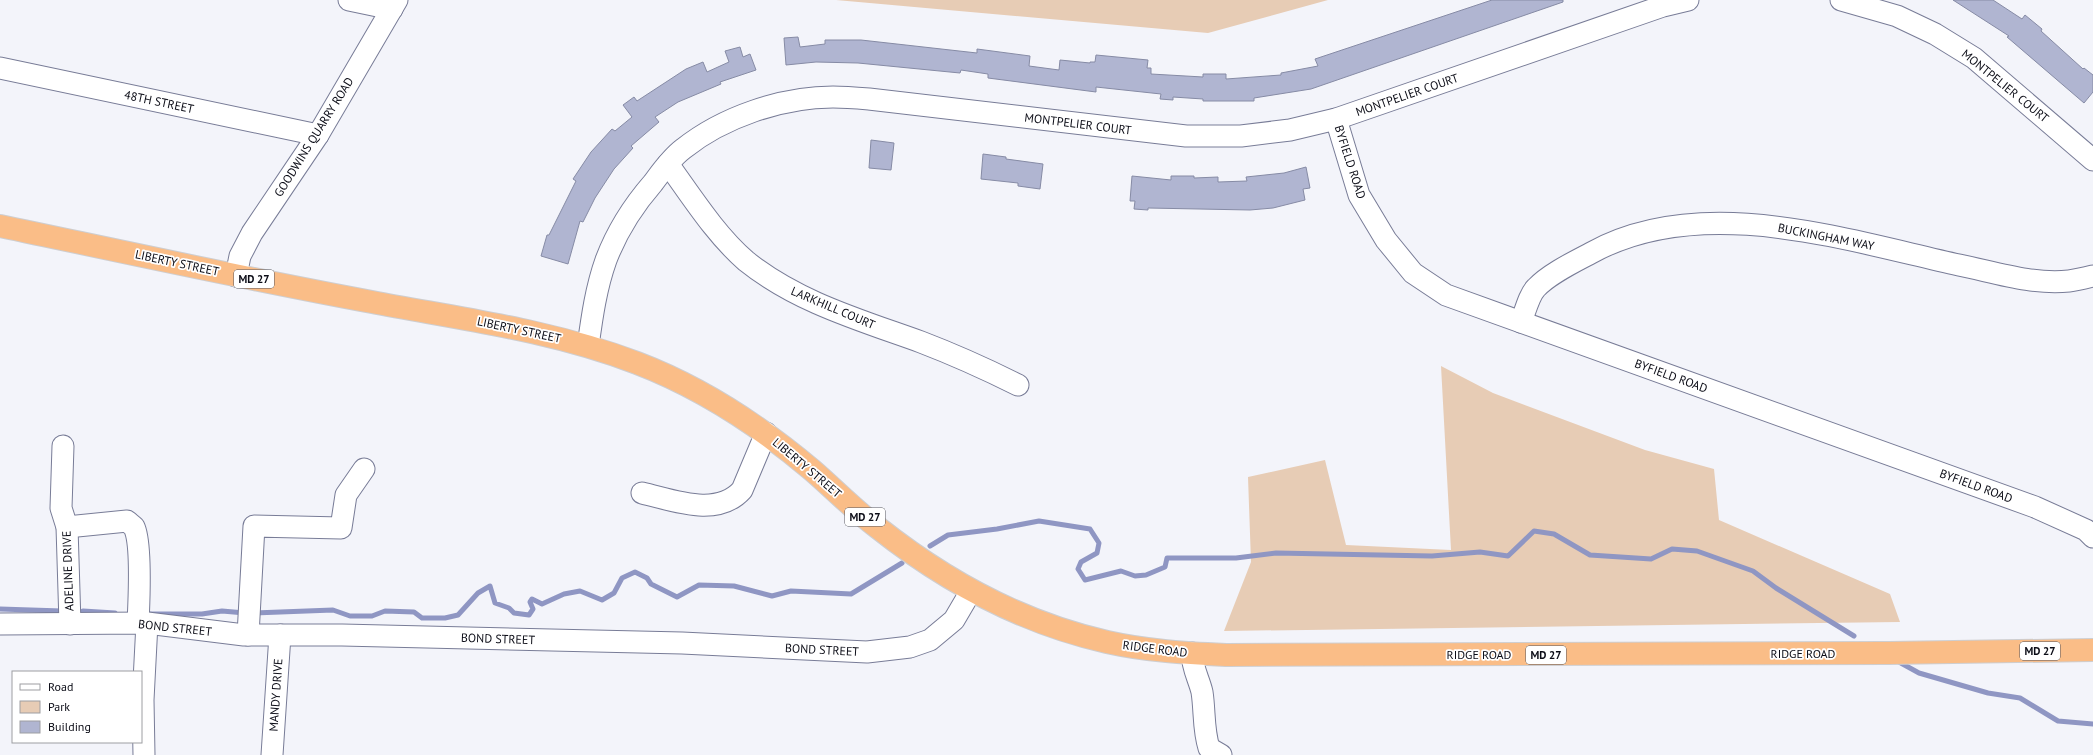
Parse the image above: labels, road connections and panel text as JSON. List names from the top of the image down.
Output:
{
  "streets": {
    "highway": ["LIBERTY STREET", "MD 27", "RIDGE ROAD"],
    "street": [
      "MONTPELIER COURT",
      "48TH STREET",
      "GOODWINS QUARRY ROAD",
      "BYFIELD ROAD",
      "BUCKINGHAM WAY",
      "LARKHILL COURT",
      "ADELINE DRIVE",
      "BOND STREET",
      "MANDY DRIVE"
    ]
  },
  "crossings": [
    ["MONTPELIER COURT", "BYFIELD ROAD"],
    ["MONTPELIER COURT", "LIBERTY STREET"],
    ["MONTPELIER COURT", "LARKHILL COURT"],
    ["48TH STREET", "GOODWINS QUARRY ROAD"],
    ["GOODWINS QUARRY ROAD", "LIBERTY STREET"],
    ["BYFIELD ROAD", "BUCKINGHAM WAY"],
    ["LIBERTY STREET", "BOND STREET"],
    ["LIBERTY STREET", "RIDGE ROAD"],
    ["ADELINE DRIVE", "BOND STREET"],
    ["BOND STREET", "RIDGE ROAD"],
    ["BOND STREET", "MANDY DRIVE"]
  ],
  "legend": ["Road", "Park", "Building"]
}
